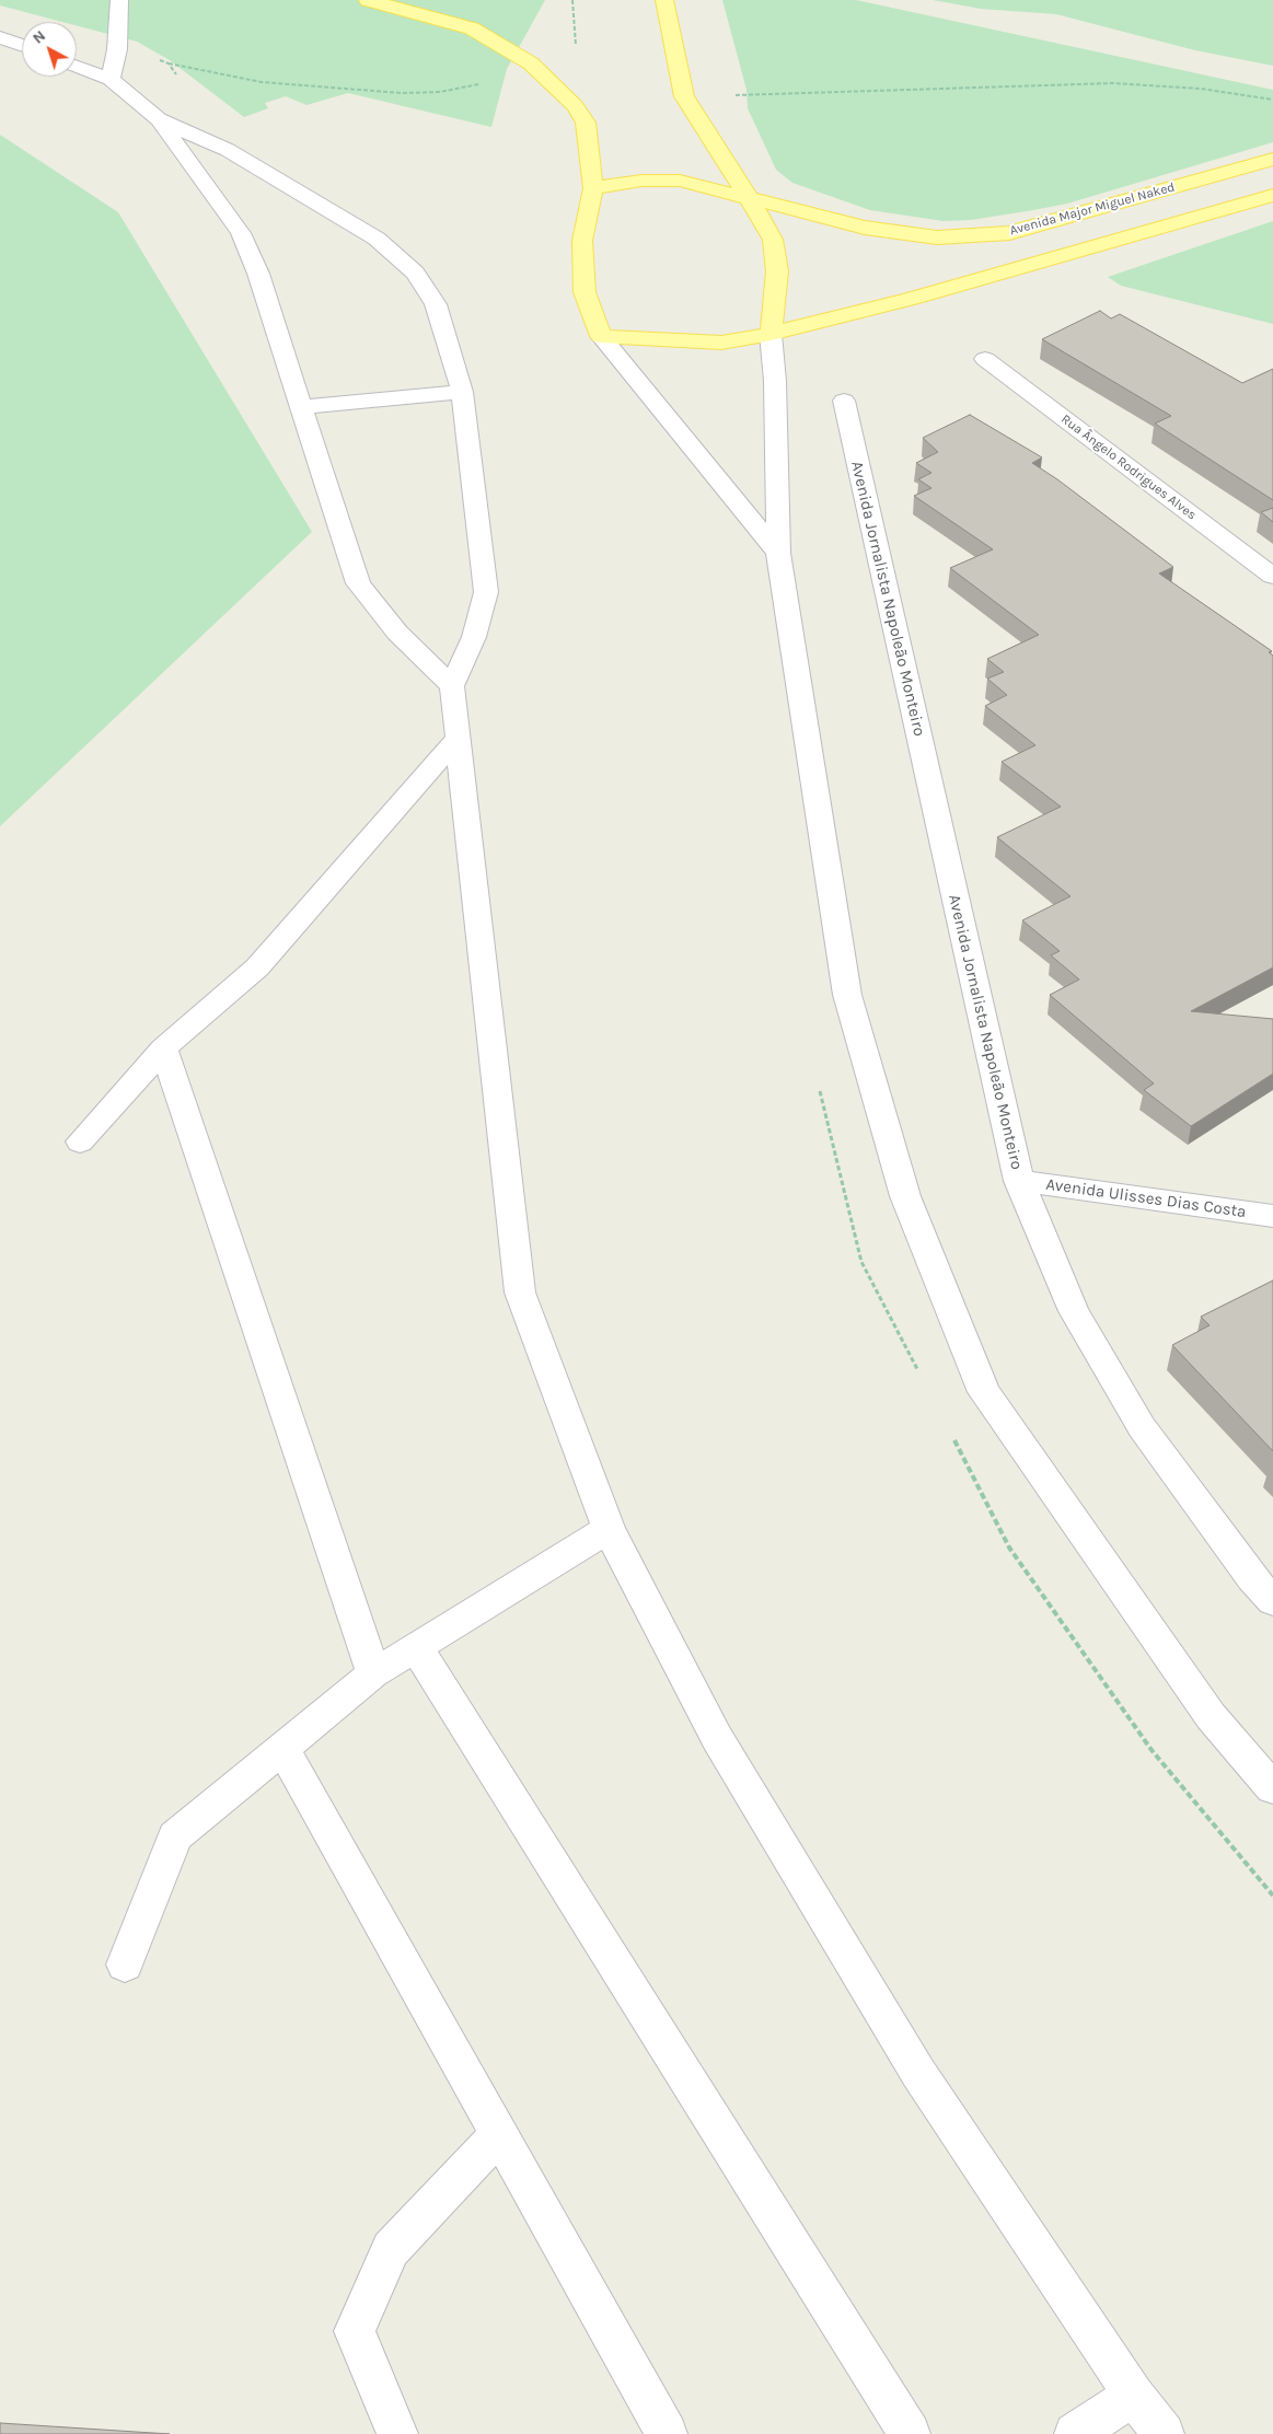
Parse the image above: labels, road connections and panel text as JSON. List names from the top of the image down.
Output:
{
  "streets": {
    "main road": ["Avenida Major Miguel Naked"],
    "street": ["Rua Ângelo Rodrigues Alves", "Avenida Jornalista Napoleão Monteiro", "Avenida Ulisses Dias Costa"]
  },
  "crossings": [
    ["Avenida Jornalista Napoleão Monteiro", "Avenida Ulisses Dias Costa"]
  ],
  "north": "top left"
}
